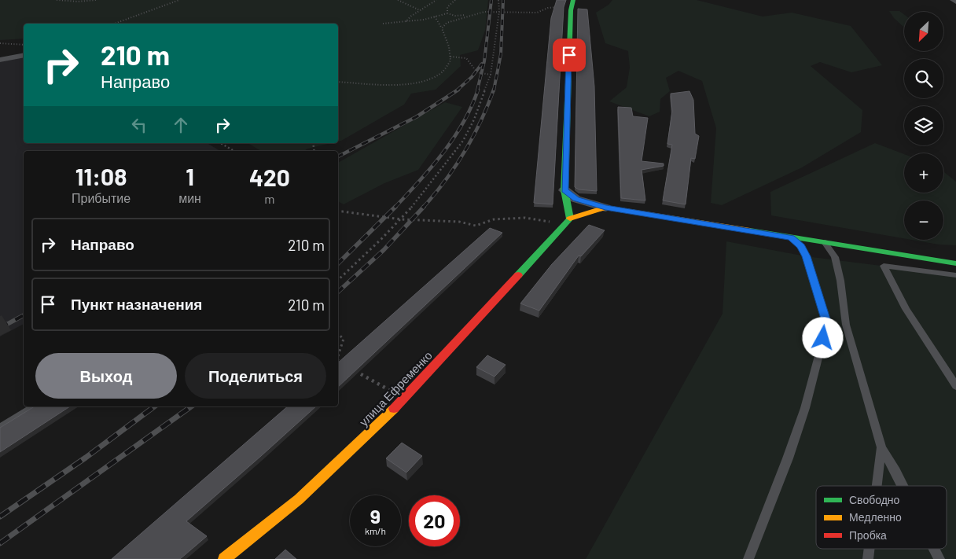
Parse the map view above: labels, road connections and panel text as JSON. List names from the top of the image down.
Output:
{
  "streets": {
    "street": ["улица Ефременко"]
  },
  "legend": ["Свободно", "Медленно", "Пробка"],
  "north": "bottom left",
  "page": {
    "map_buttons": ["+", "−"],
    "turn": ["210 m", "Направо"],
    "eta": [
      "11:08",
      "Прибытие",
      "1",
      "мин",
      "420",
      "m"
    ],
    "list": [
      {
        "name": "Направо",
        "value": "210 m"
      },
      {
        "name": "Пункт назначения",
        "value": "210 m"
      }
    ],
    "buttons": ["Выход", "Поделиться"],
    "speed": "9 km/h",
    "limit": "20"
  }
}
